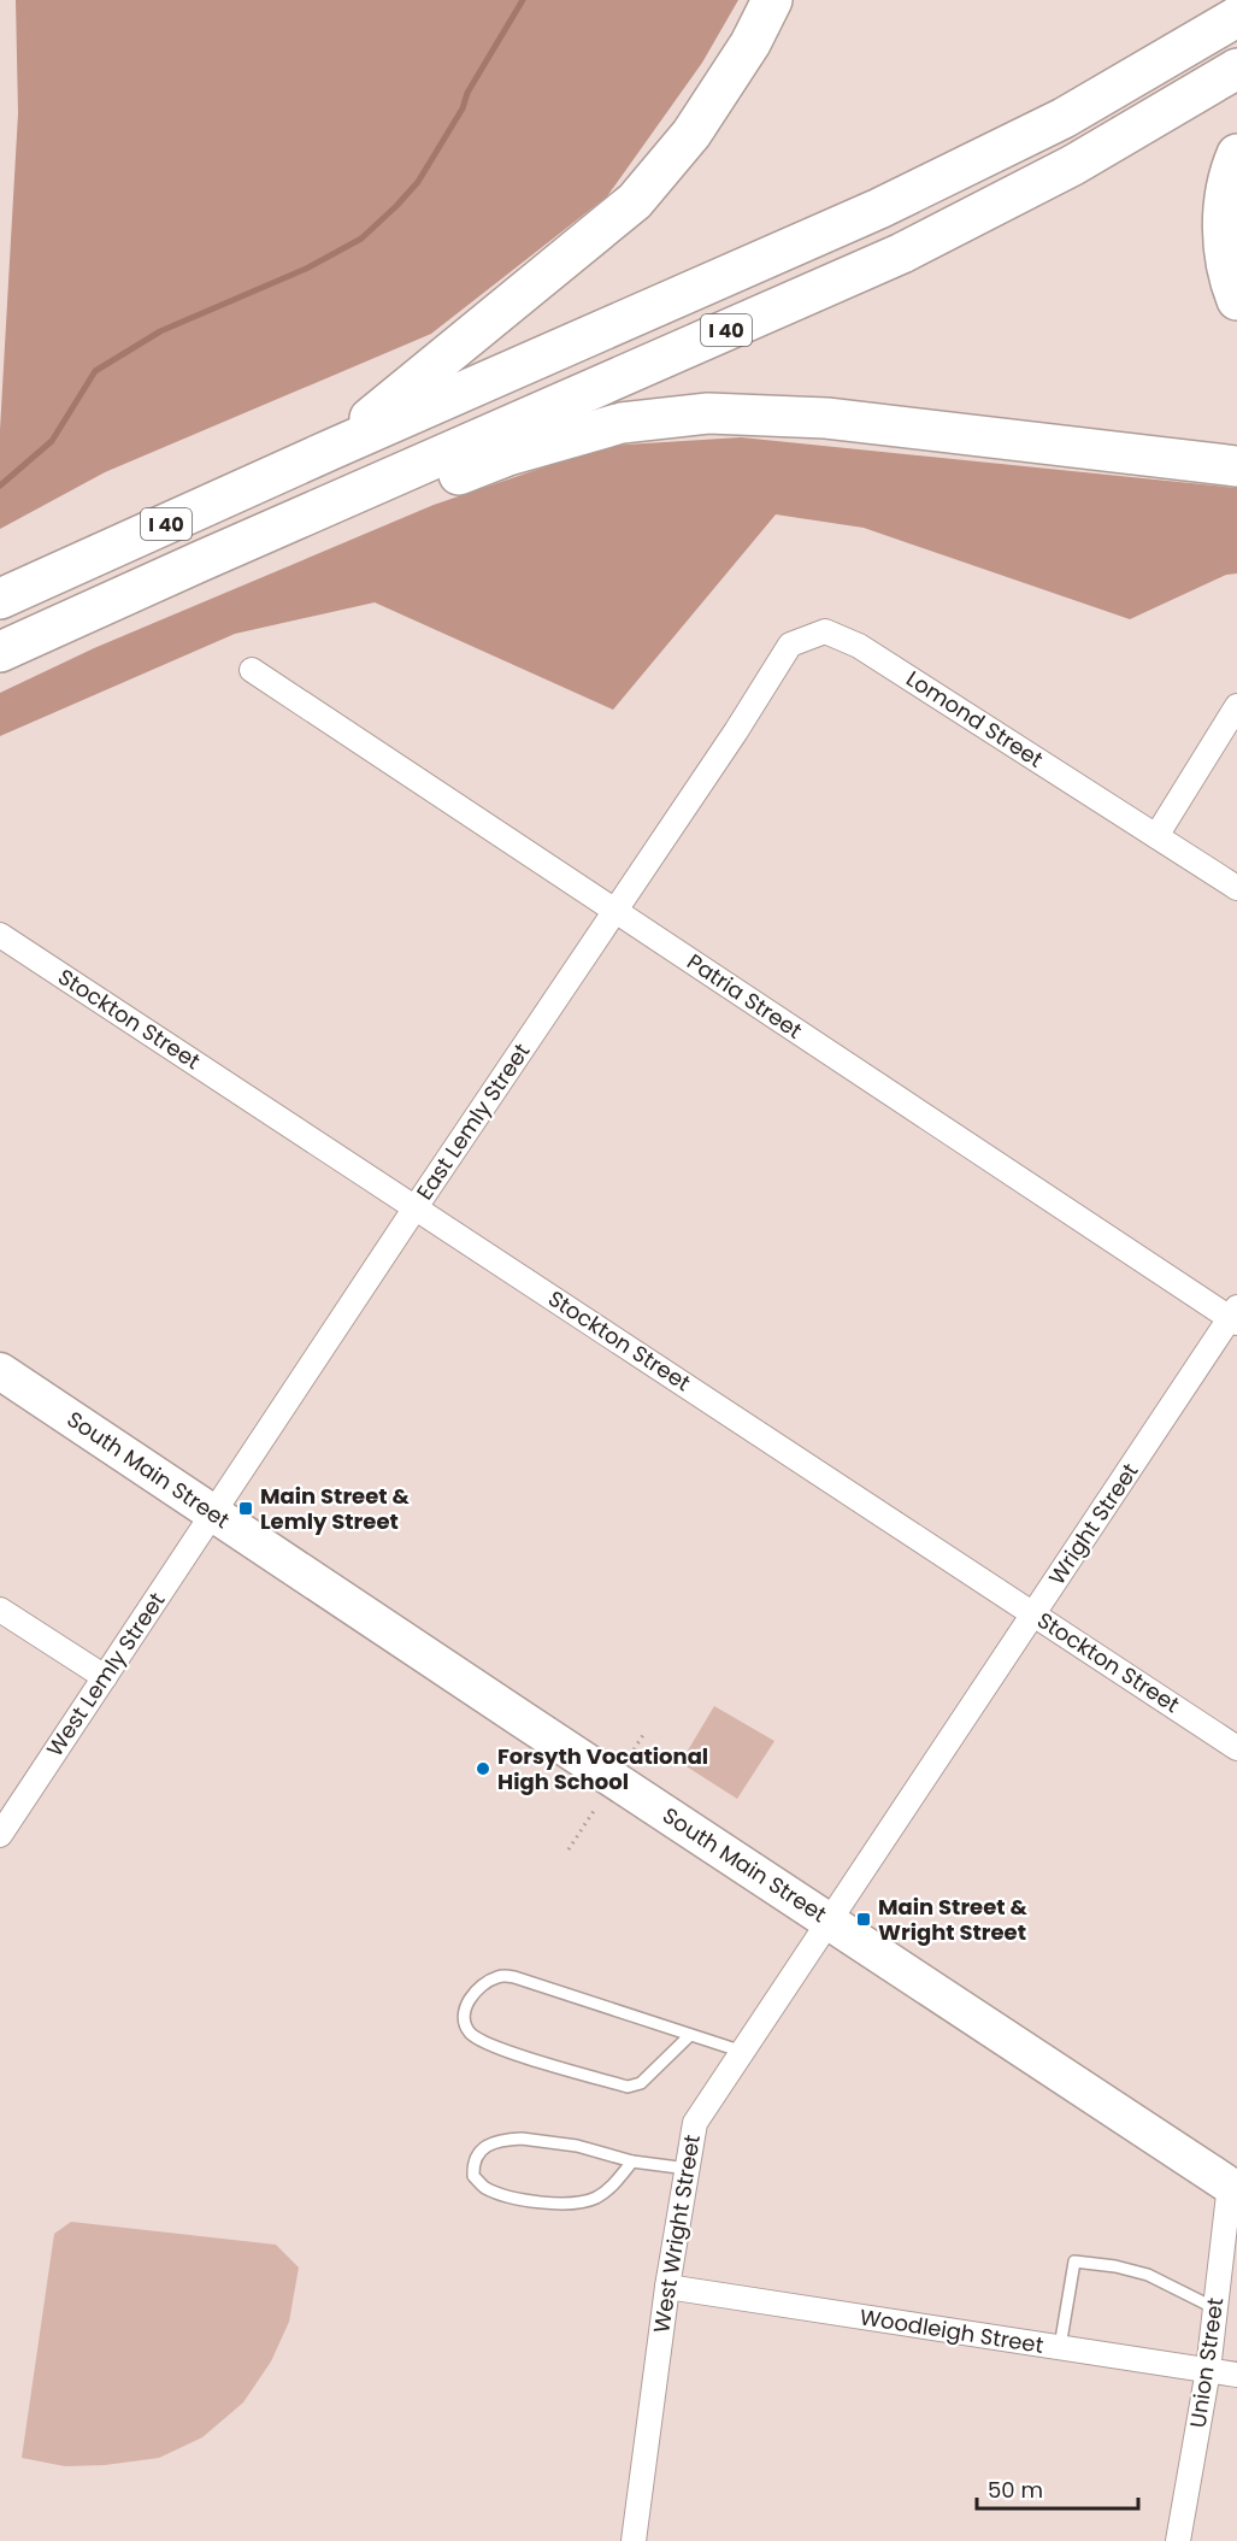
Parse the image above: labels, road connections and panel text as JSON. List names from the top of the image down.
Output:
{
  "streets": {
    "highway": ["I 40"],
    "main road": ["South Main Street"],
    "street": [
      "Lomond Street",
      "Patria Street",
      "Stockton Street",
      "East Lemly Street",
      "Wright Street",
      "West Lemly Street",
      "West Wright Street",
      "Woodleigh Street",
      "Union Street"
    ]
  },
  "crossings": [
    ["Lomond Street", "East Lemly Street"],
    ["Patria Street", "East Lemly Street"],
    ["Patria Street", "Wright Street"],
    ["Stockton Street", "East Lemly Street"],
    ["Stockton Street", "Wright Street"],
    ["East Lemly Street", "South Main Street"],
    ["East Lemly Street", "West Lemly Street"],
    ["South Main Street", "Wright Street"],
    ["South Main Street", "West Lemly Street"],
    ["South Main Street", "West Wright Street"],
    ["South Main Street", "Union Street"],
    ["Wright Street", "West Wright Street"],
    ["West Wright Street", "Woodleigh Street"],
    ["Woodleigh Street", "Union Street"]
  ],
  "places": {
    "transit": ["Main Street & Lemly Street", "Main Street & Wright Street"],
    "other": ["Forsyth Vocational High School"]
  },
  "scale_bar": "50 m"
}
